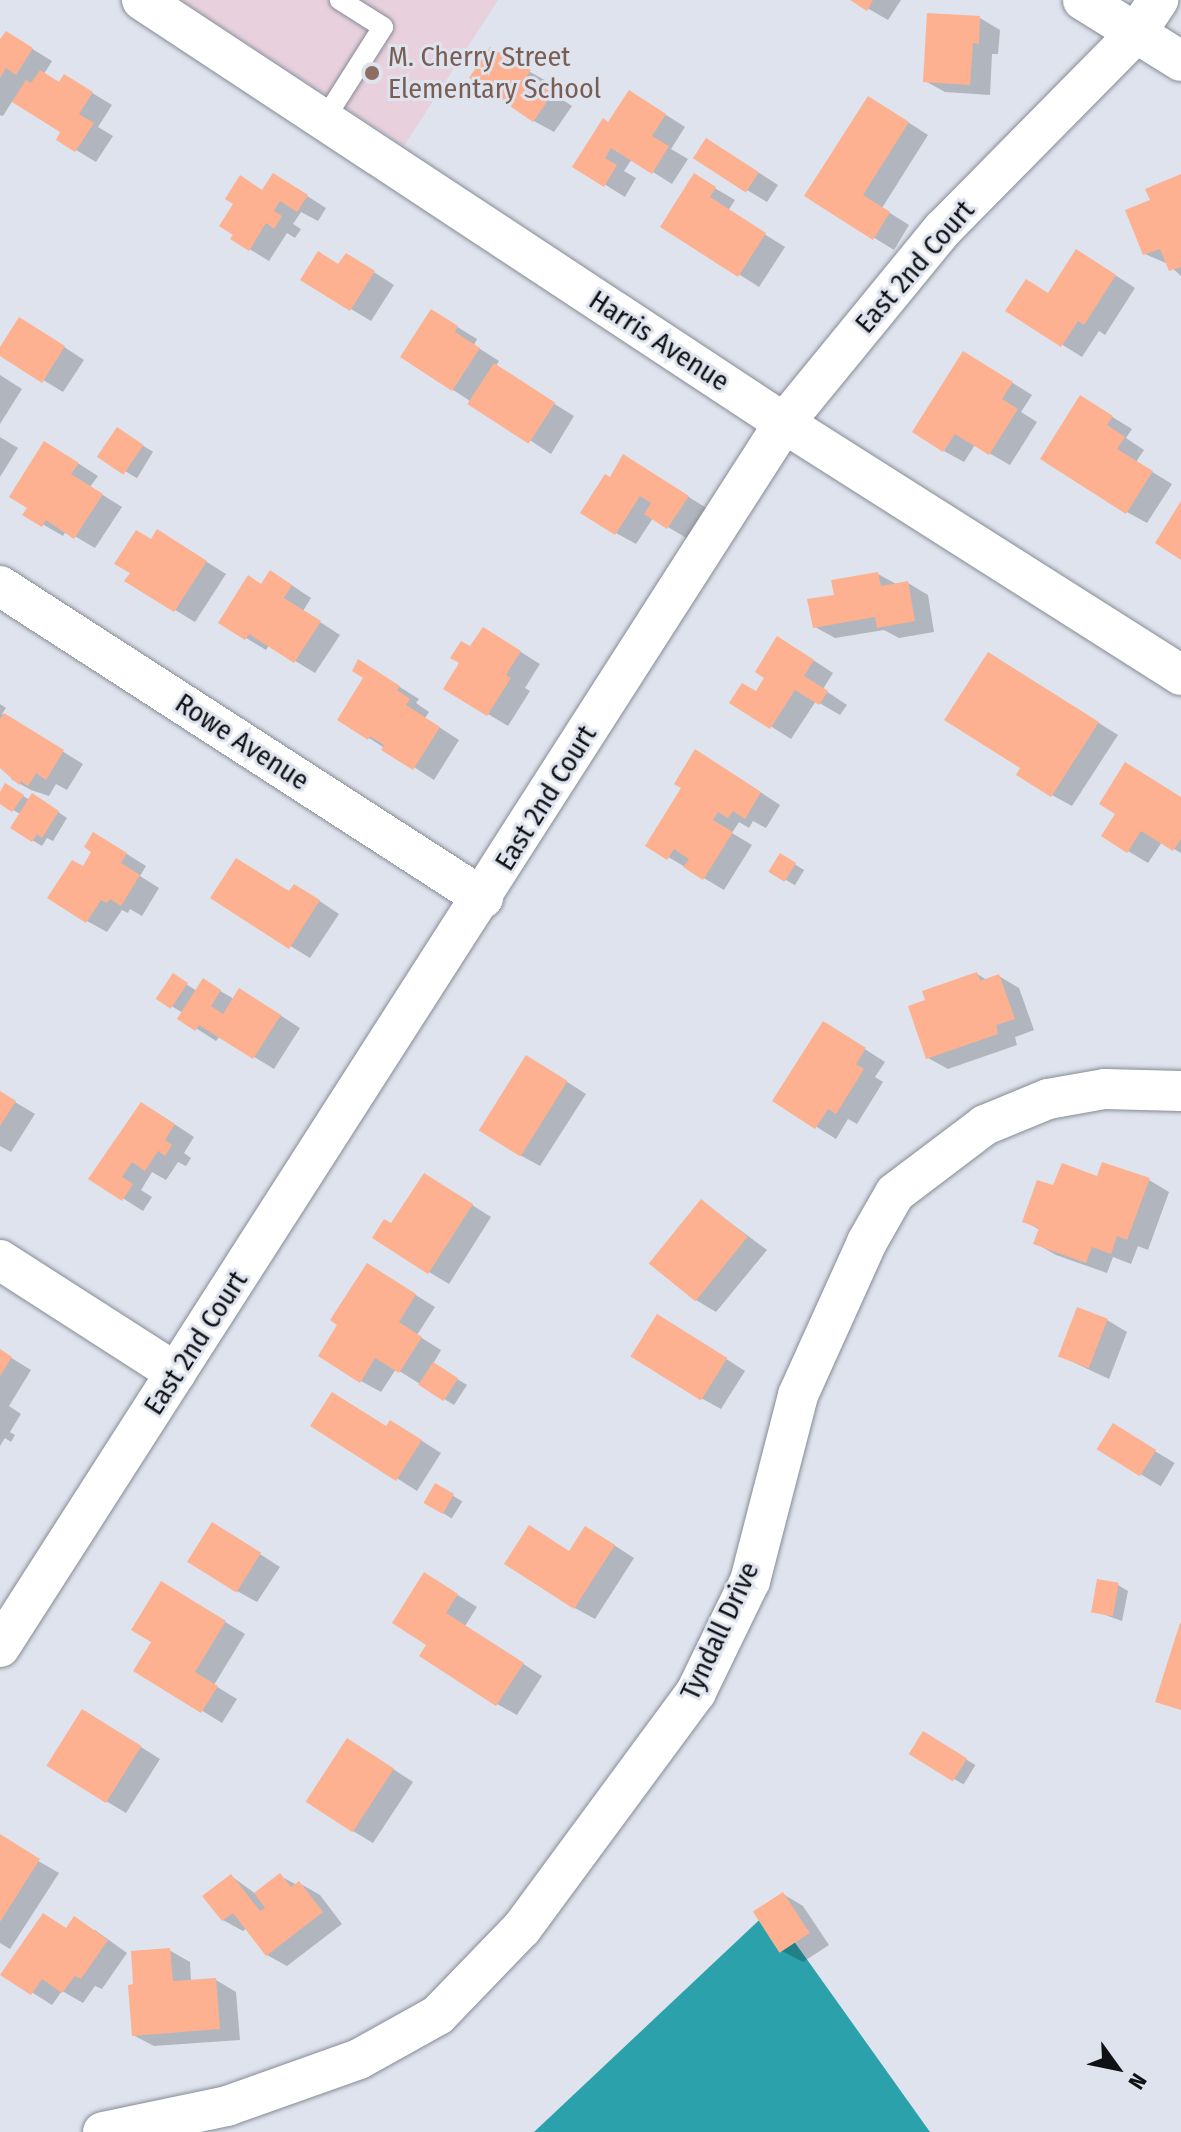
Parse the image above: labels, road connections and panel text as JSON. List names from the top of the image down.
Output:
{
  "streets": {
    "street": [
      "East 2nd Court",
      "Harris Avenue",
      "Rowe Avenue",
      "Tyndall Drive"
    ]
  },
  "crossings": [
    ["East 2nd Court", "Harris Avenue"],
    ["East 2nd Court", "Rowe Avenue"]
  ],
  "places": ["M. Cherry Street Elementary School"],
  "north": "bottom right"
}
